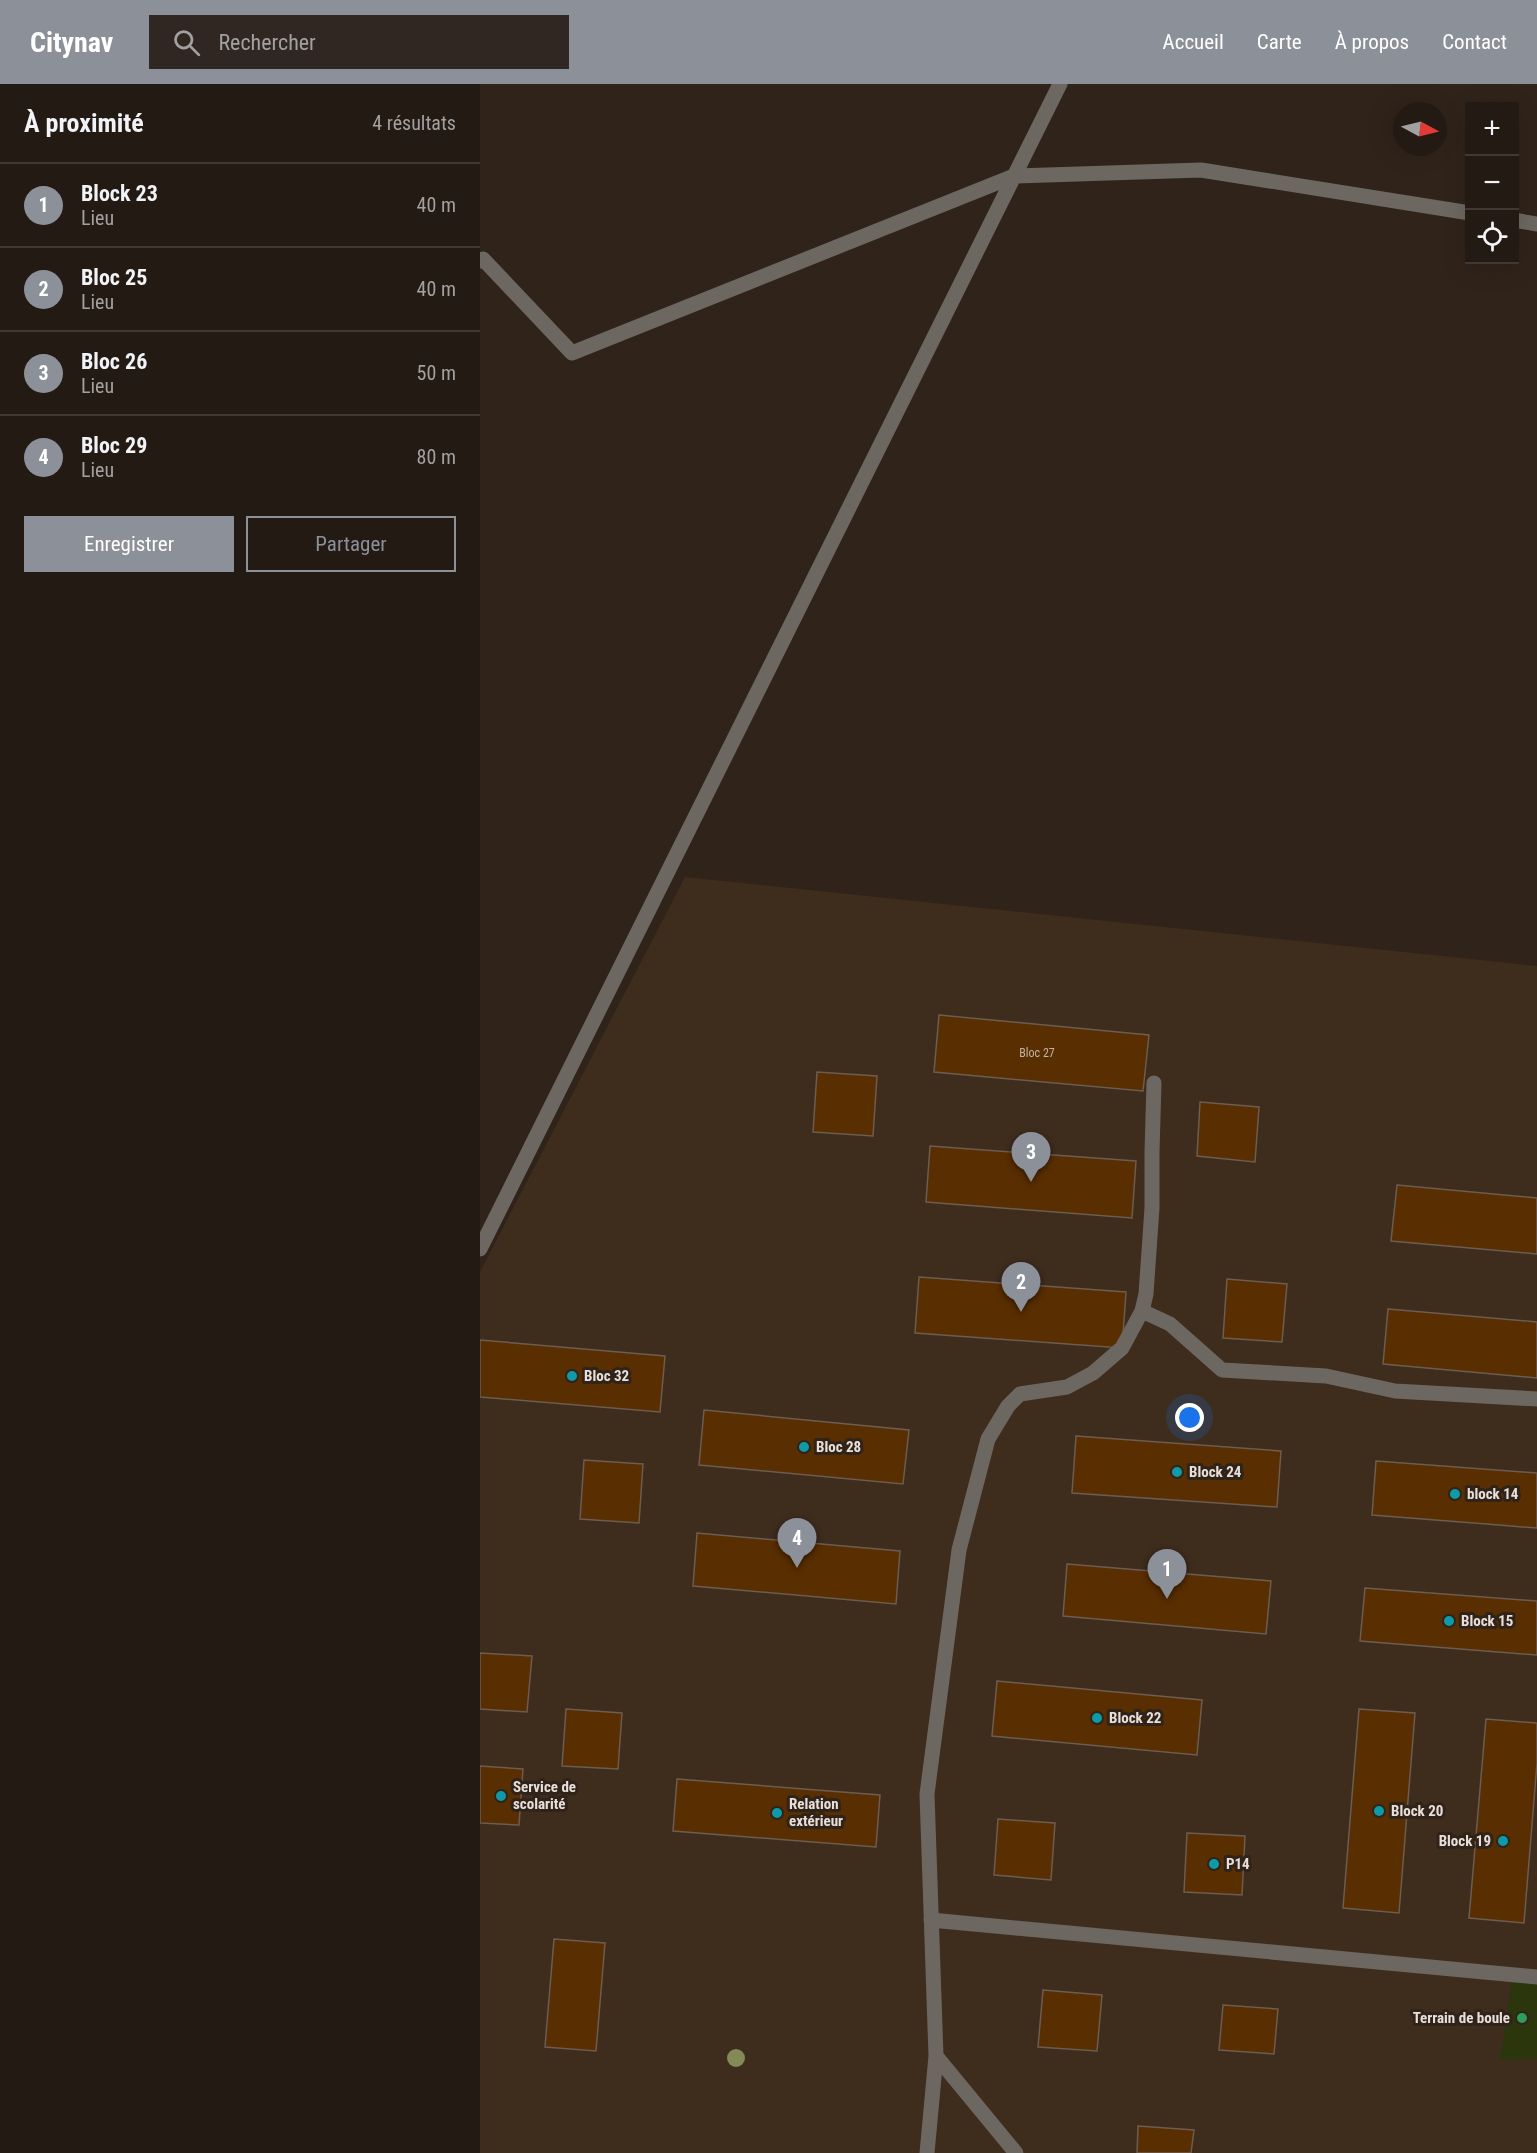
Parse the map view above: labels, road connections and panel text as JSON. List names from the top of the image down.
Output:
{
  "places": [
    "Bloc 32",
    "Bloc 28",
    "Block 24",
    "block 14",
    "Block 15",
    "Block 22",
    "Service de scolarité",
    "Block 20",
    "Relation extérieur",
    "Block 19",
    "P14",
    "Terrain de boule"
  ],
  "house_numbers": ["Bloc 27"],
  "north": "right",
  "page": {
    "header": "Citynav",
    "search": "Rechercher",
    "nav": [
      "Accueil",
      "Carte",
      "À propos",
      "Contact"
    ],
    "heading": ["À proximité", "4 résultats"],
    "map_buttons": ["+", "−"],
    "list": [
      {
        "mark": "1",
        "name": "Block 23",
        "note": "Lieu",
        "value": "40 m"
      },
      {
        "mark": "2",
        "name": "Bloc 25",
        "note": "Lieu",
        "value": "40 m"
      },
      {
        "mark": "3",
        "name": "Bloc 26",
        "note": "Lieu",
        "value": "50 m"
      },
      {
        "mark": "4",
        "name": "Bloc 29",
        "note": "Lieu",
        "value": "80 m"
      }
    ],
    "buttons": ["Enregistrer", "Partager"],
    "pins": [
      "3",
      "2",
      "4",
      "1"
    ]
  }
}
